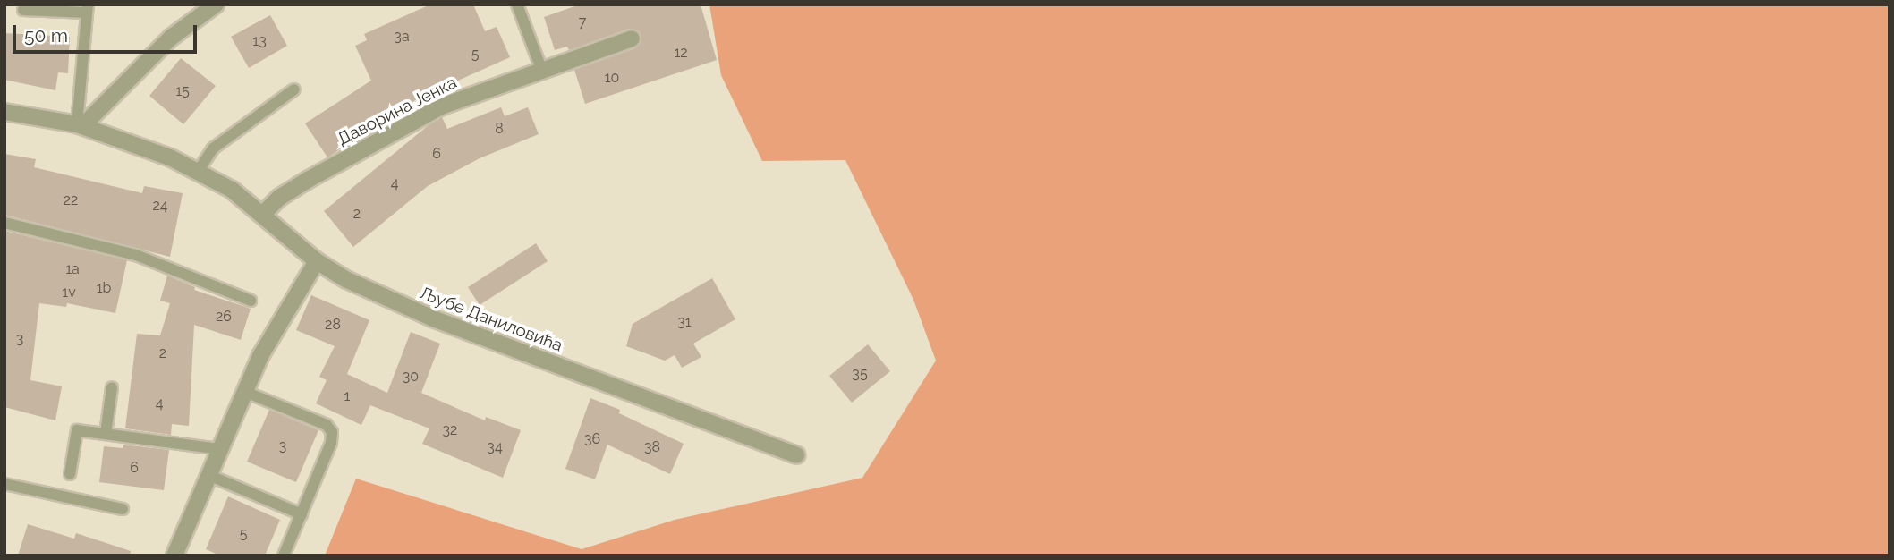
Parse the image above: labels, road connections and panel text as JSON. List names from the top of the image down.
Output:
{
  "streets": {
    "street": ["Даворина Јенка", "Љубе Даниловића"]
  },
  "crossings": [
    ["Даворина Јенка", "Љубе Даниловића"]
  ],
  "house_numbers": [
    "7",
    "3a",
    "13",
    "12",
    "5",
    "10",
    "15",
    "8",
    "6",
    "4",
    "22",
    "24",
    "2",
    "1a",
    "1b",
    "1v",
    "26",
    "31",
    "28",
    "3",
    "2",
    "35",
    "30",
    "1",
    "4",
    "32",
    "36",
    "3",
    "34",
    "38",
    "6",
    "5"
  ],
  "scale_bar": "50 m"
}
